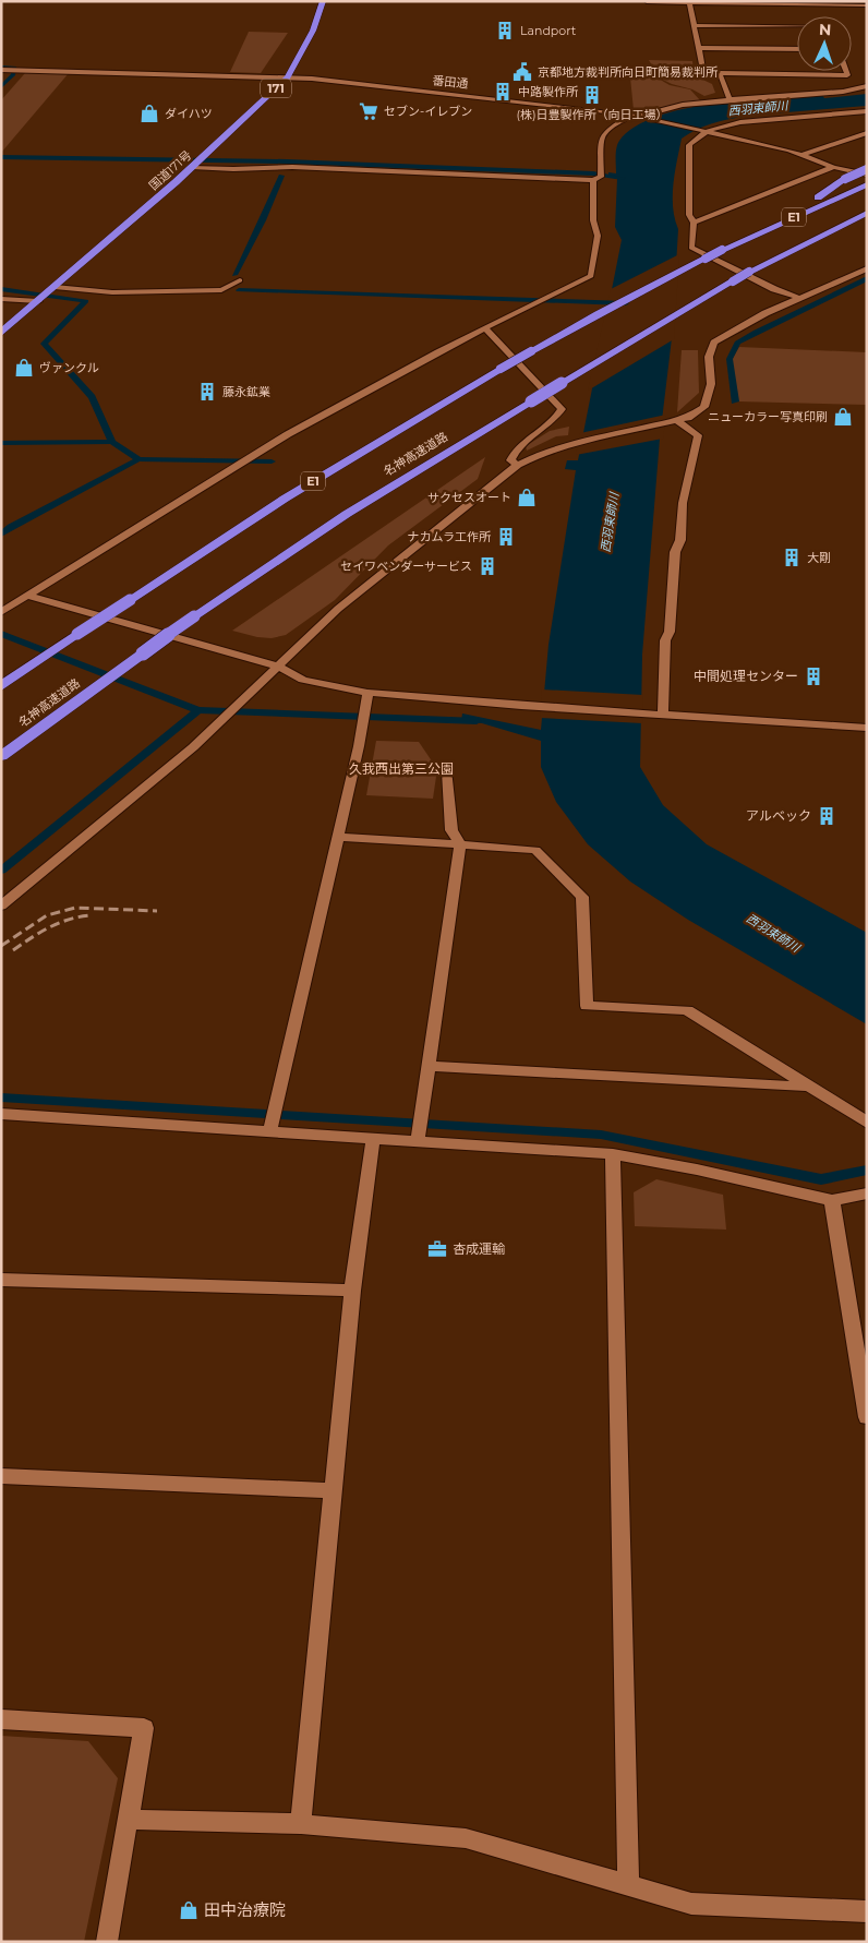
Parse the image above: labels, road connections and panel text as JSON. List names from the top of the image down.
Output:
{
  "streets": {
    "highway": [
      "171",
      "国道171号",
      "E1",
      "名神高速道路"
    ],
    "street": ["番田通"]
  },
  "crossings": [
    ["番田通", "国道171号"]
  ],
  "water": ["西羽束師川"],
  "parks": ["久我西出第三公園"],
  "places": {
    "building": [
      "Landport",
      "中路製作所",
      "(株)日豊製作所（向日工場）",
      "藤永鉱業",
      "ナカムラ工作所",
      "大剛",
      "セイワベンダーサービス",
      "中間処理センター",
      "アルベック"
    ],
    "public building": ["京都地方裁判所向日町簡易裁判所"],
    "supermarket": ["セブン-イレブン"],
    "shop": [
      "ダイハツ",
      "ヴァンクル",
      "ニューカラー写真印刷",
      "サクセスオート",
      "田中治療院"
    ],
    "office": ["杏成運輸"]
  },
  "north": "top"
}
